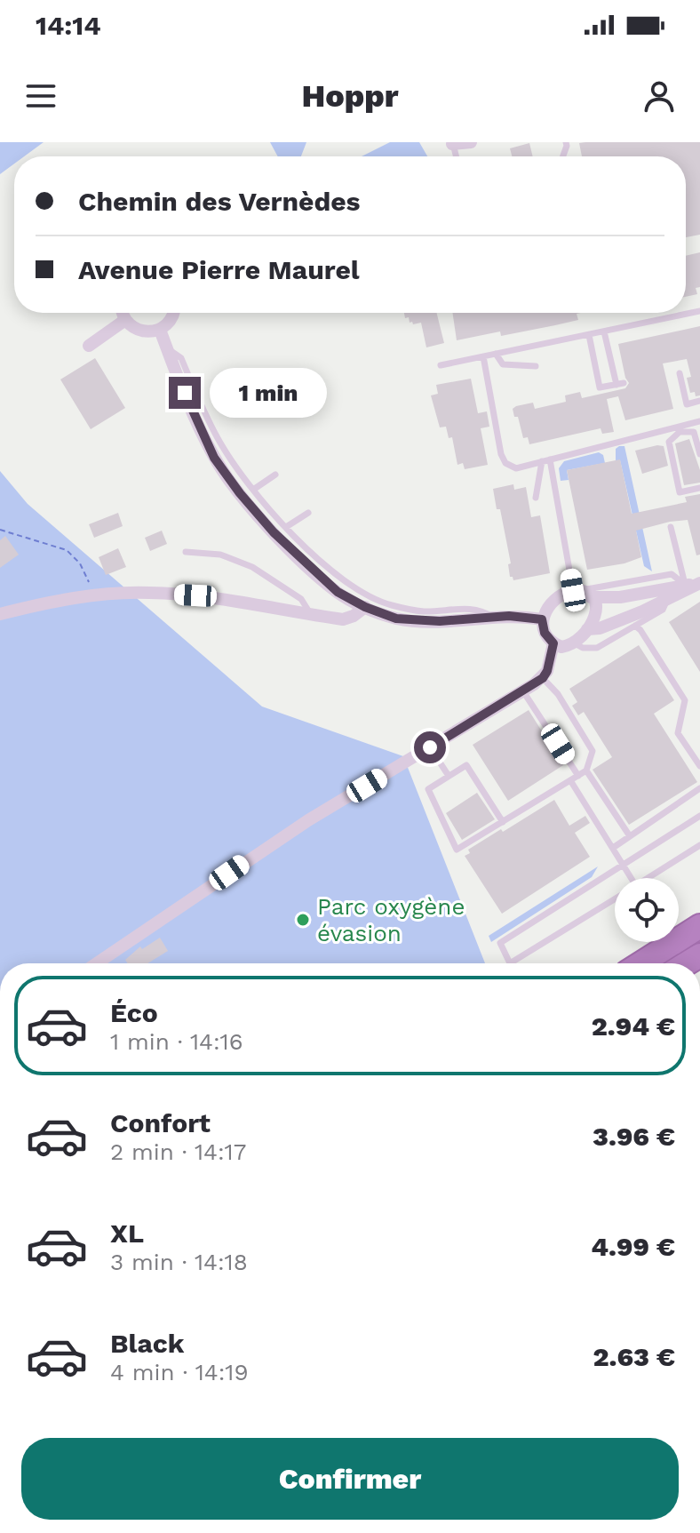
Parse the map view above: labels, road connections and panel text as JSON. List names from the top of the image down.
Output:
{
  "places": ["Parc oxygène évasion"],
  "page": {
    "status": "14:14",
    "header": "Hoppr",
    "banner": ["Chemin des Vernèdes", "Avenue Pierre Maurel"],
    "bubble": "1 min",
    "list": [
      {
        "name": "Éco",
        "note": "1 min · 14:16",
        "value": "2.94 €"
      },
      {
        "name": "Confort",
        "note": "2 min · 14:17",
        "value": "3.96 €"
      },
      {
        "name": "XL",
        "note": "3 min · 14:18",
        "value": "4.99 €"
      },
      {
        "name": "Black",
        "note": "4 min · 14:19",
        "value": "2.63 €"
      }
    ],
    "buttons": "Confirmer"
  }
}
